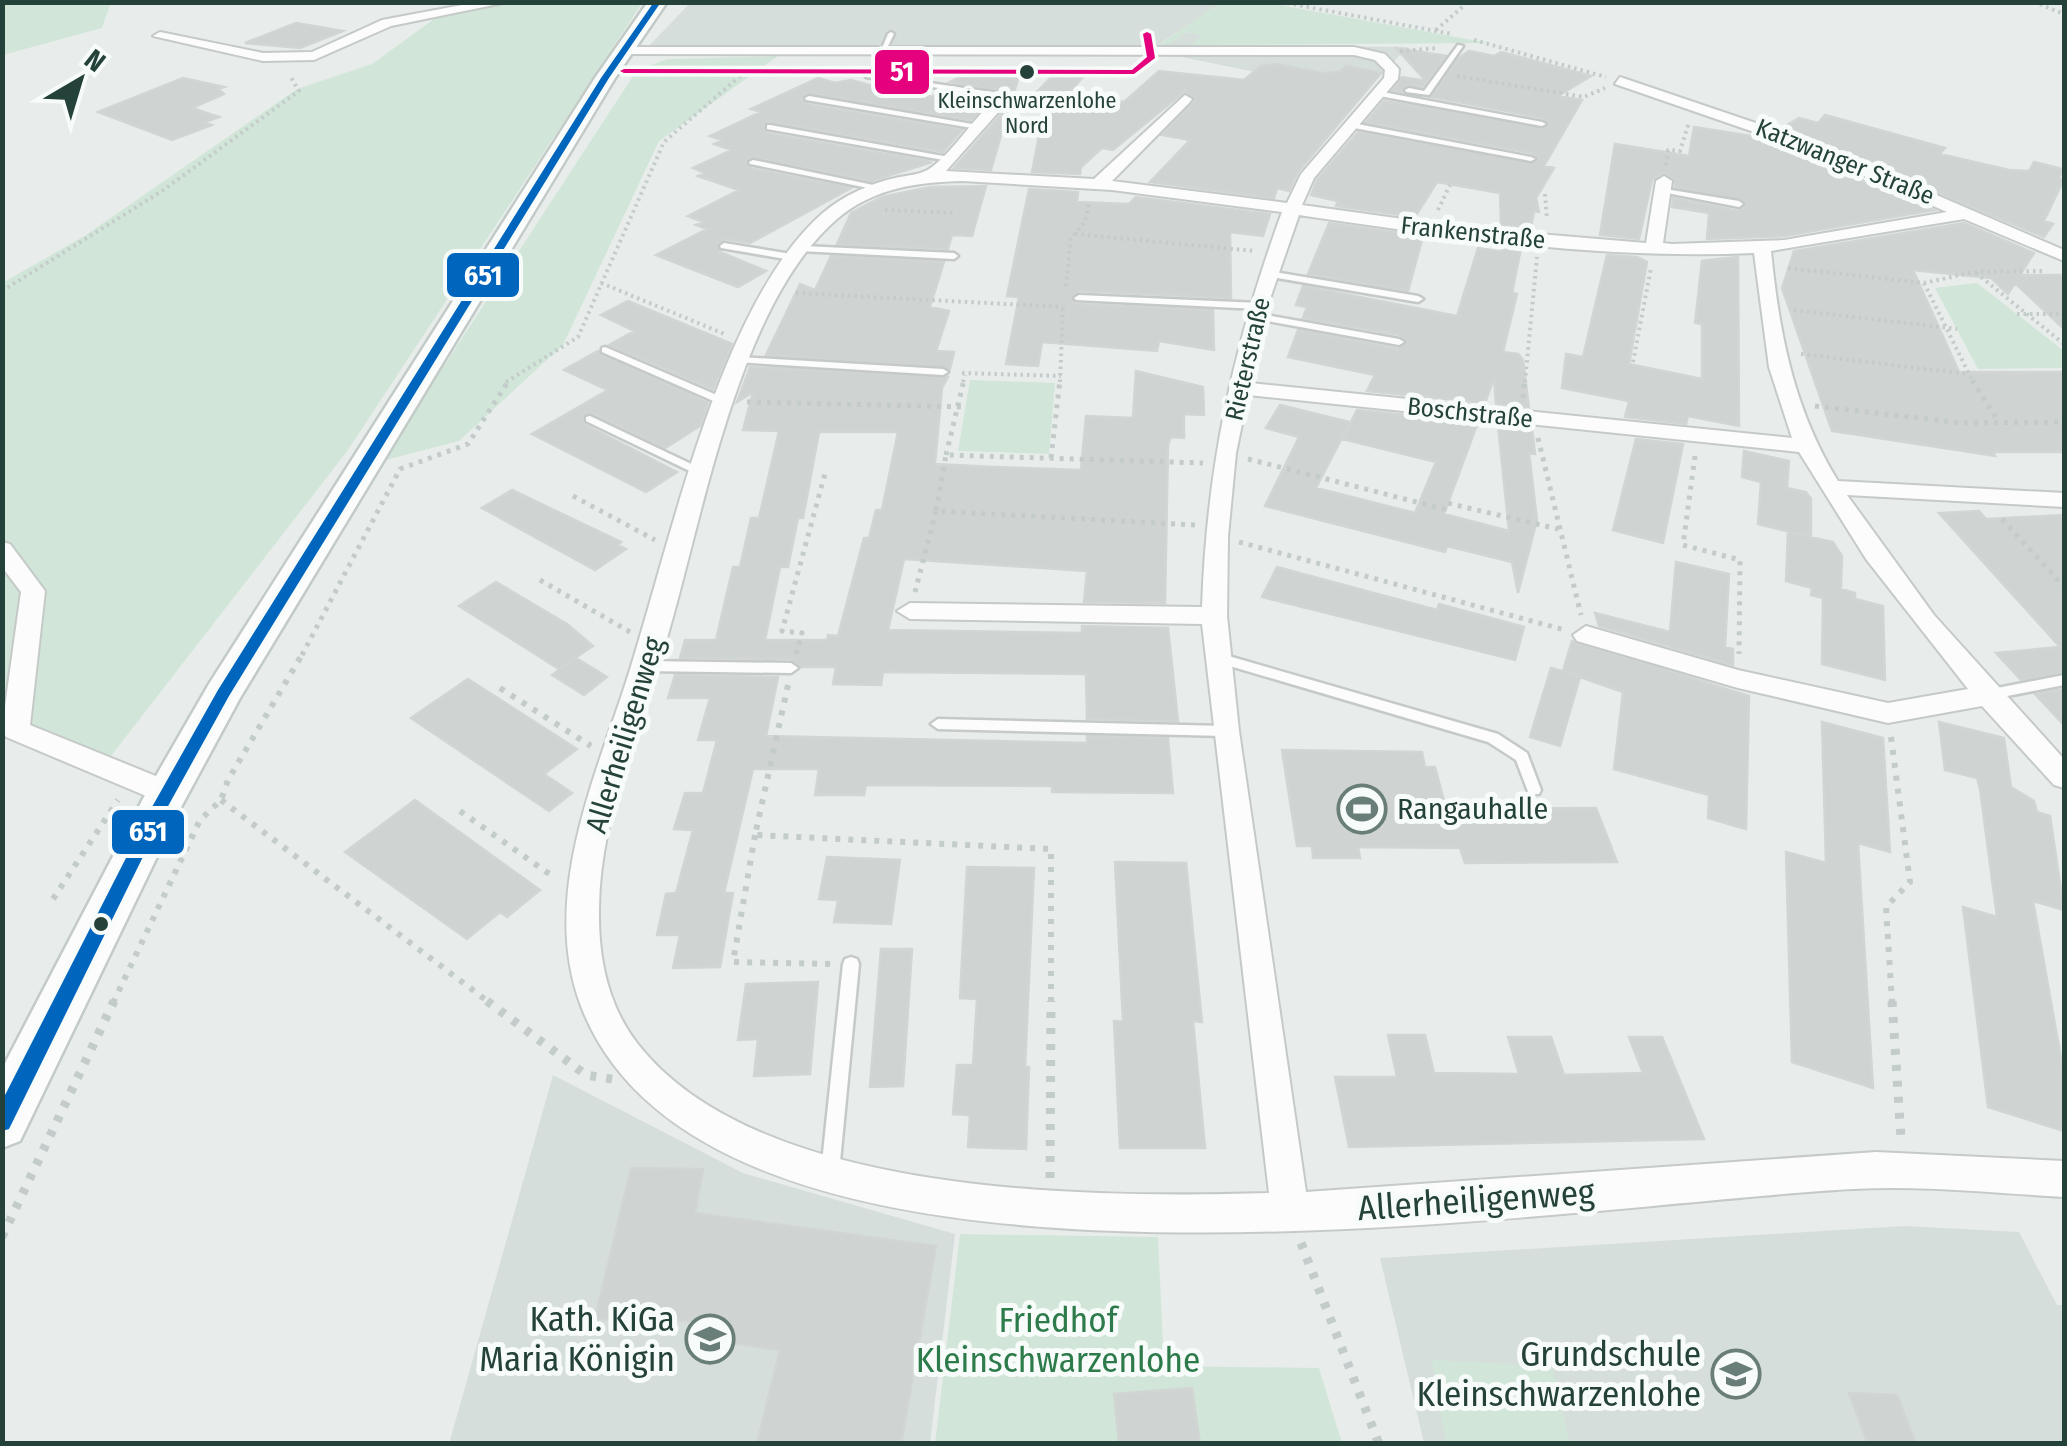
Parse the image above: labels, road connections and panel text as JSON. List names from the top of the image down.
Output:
{
  "streets": {
    "street": [
      "Katzwanger Straße",
      "Frankenstraße",
      "Rieterstraße",
      "Boschstraße",
      "Allerheiligenweg"
    ]
  },
  "crossings": [
    ["Katzwanger Straße", "Frankenstraße"],
    ["Frankenstraße", "Rieterstraße"],
    ["Frankenstraße", "Allerheiligenweg"],
    ["Rieterstraße", "Boschstraße"],
    ["Rieterstraße", "Allerheiligenweg"]
  ],
  "parks": ["Friedhof Kleinschwarzenlohe"],
  "places": {
    "other": ["Kleinschwarzenlohe Nord"],
    "sports": ["Rangauhalle"],
    "school or university": ["Kath. KiGa Maria Königin", "Grundschule Kleinschwarzenlohe"]
  },
  "lines": ["transit line 651", "transit line 51"],
  "north": "top right"
}
